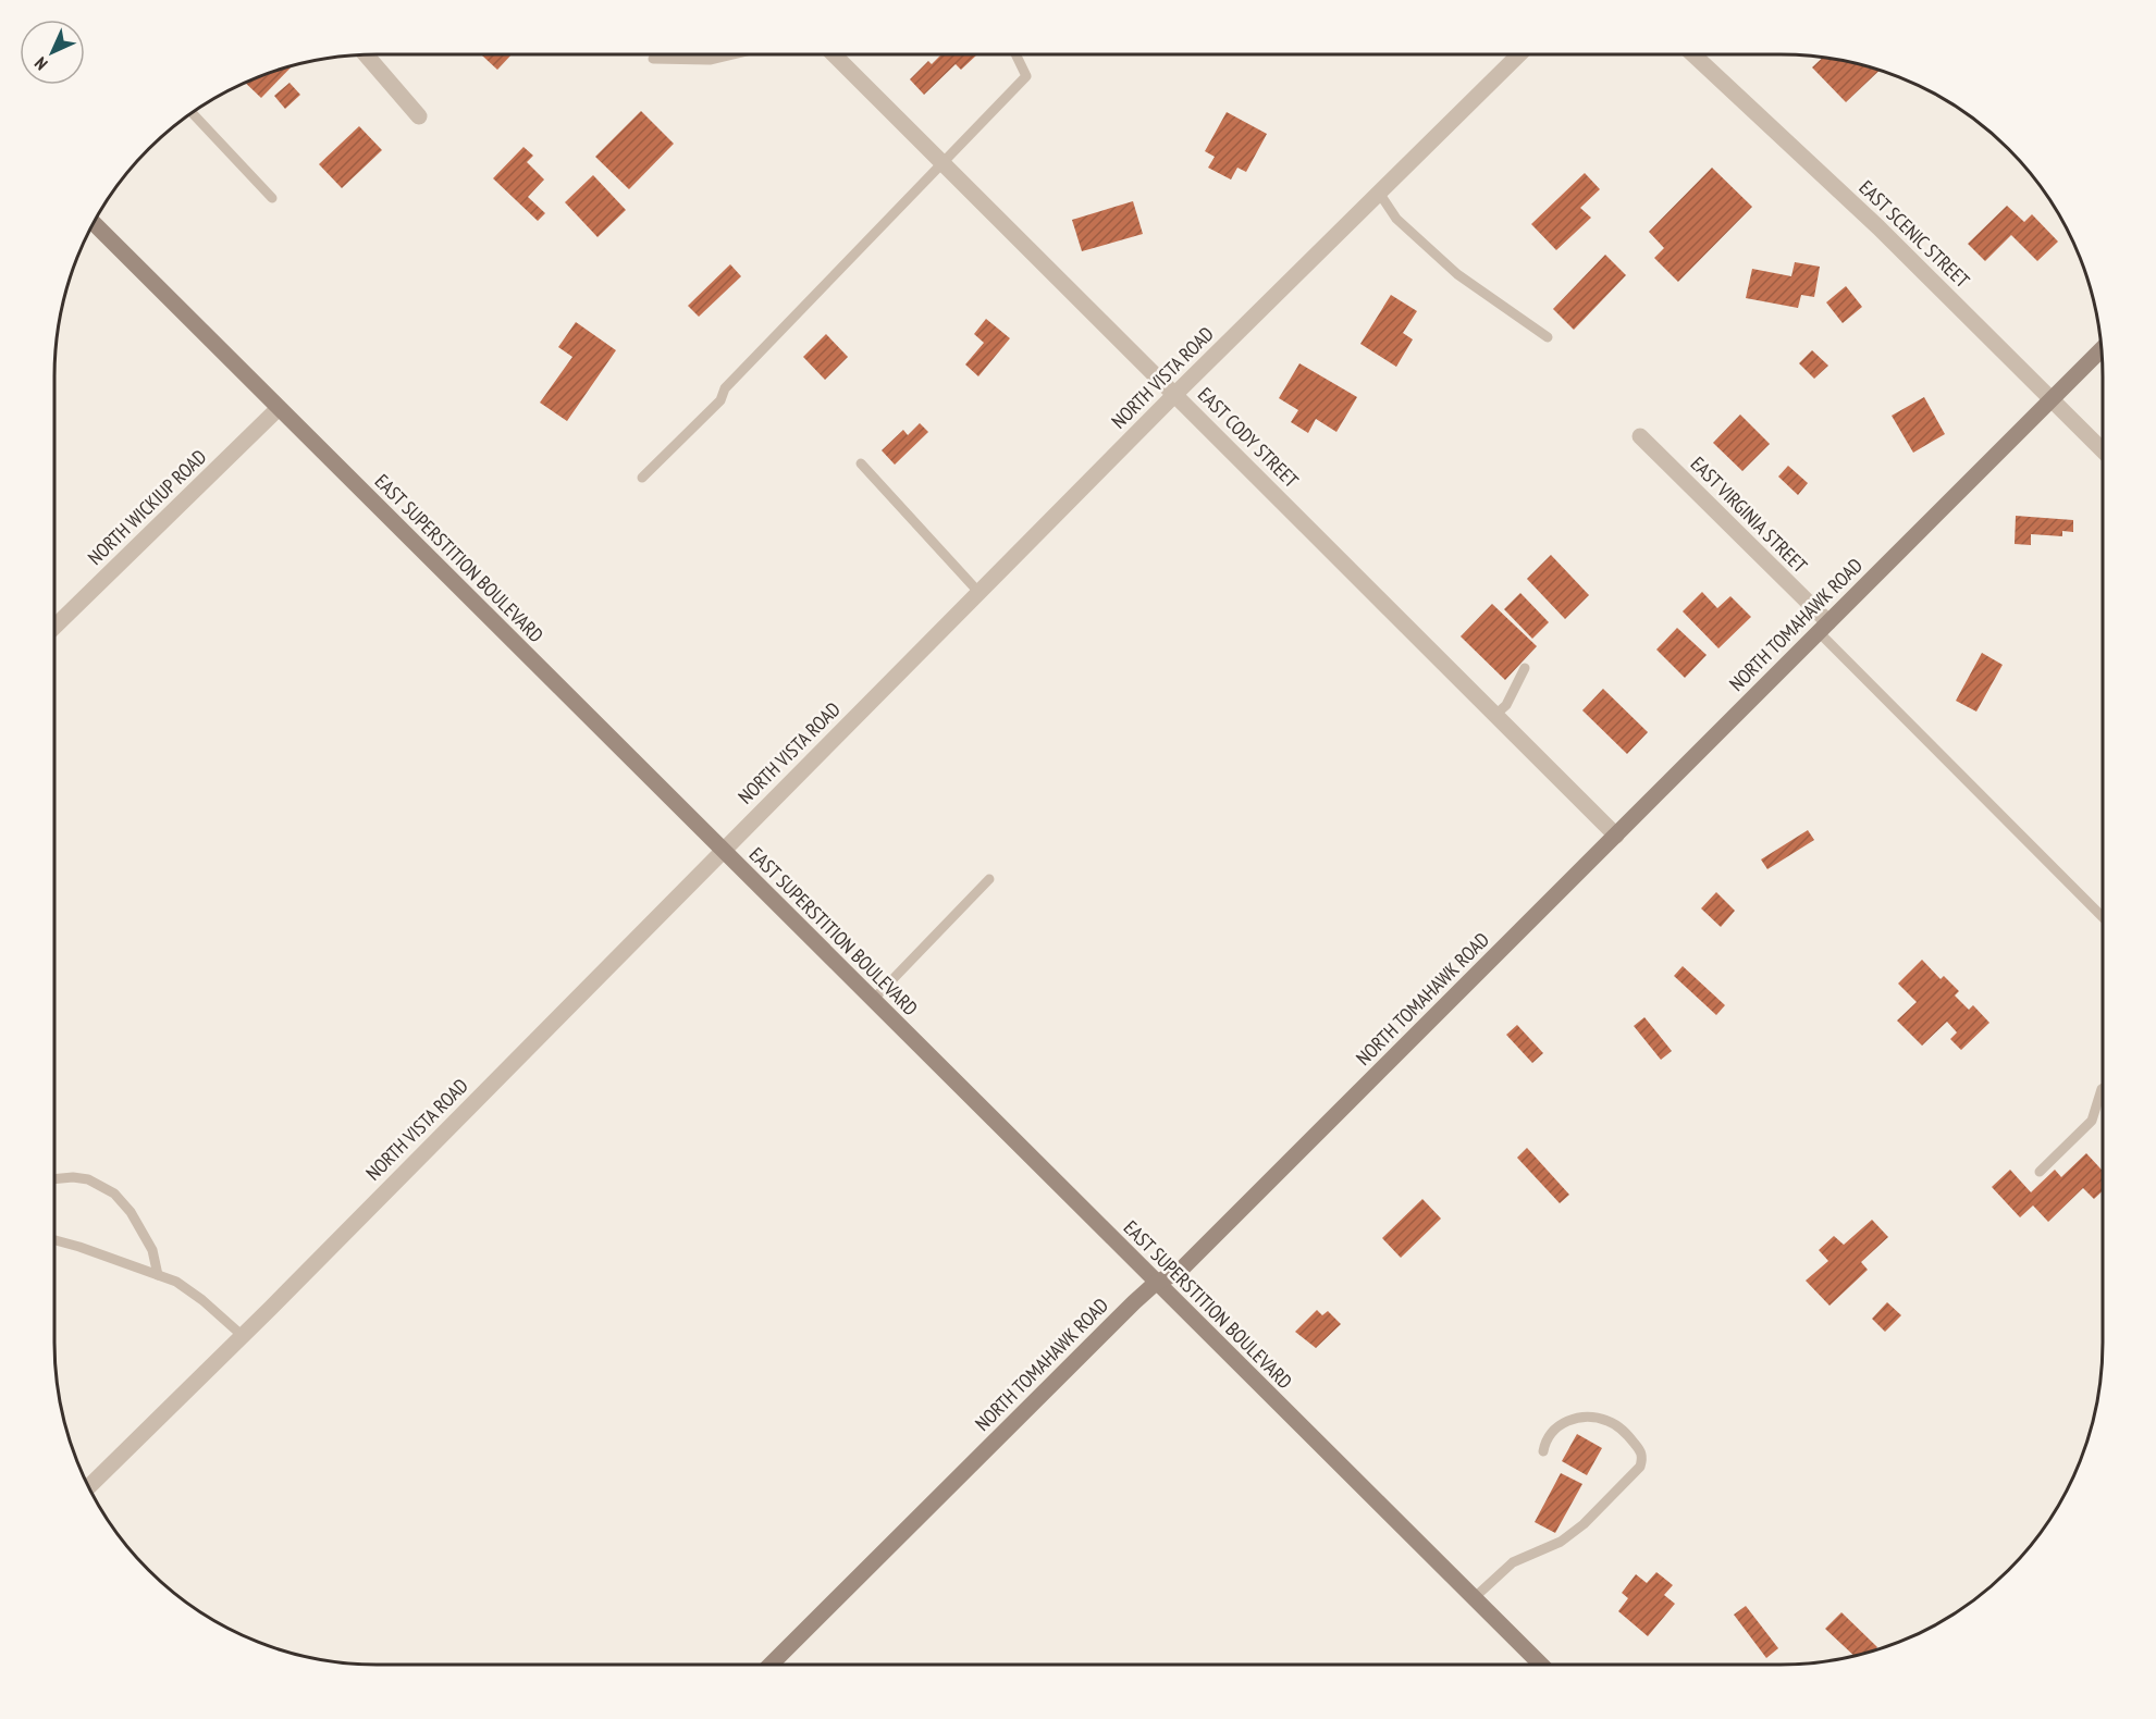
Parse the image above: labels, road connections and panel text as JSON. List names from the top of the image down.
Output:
{
  "streets": {
    "main road": ["EAST SUPERSTITION BOULEVARD", "NORTH TOMAHAWK ROAD"],
    "street": [
      "EAST SCENIC STREET",
      "NORTH VISTA ROAD",
      "EAST CODY STREET",
      "NORTH WICKIUP ROAD",
      "EAST VIRGINIA STREET"
    ]
  },
  "crossings": [
    ["EAST SCENIC STREET", "NORTH TOMAHAWK ROAD"],
    ["NORTH VISTA ROAD", "EAST CODY STREET"],
    ["NORTH VISTA ROAD", "EAST SUPERSTITION BOULEVARD"],
    ["EAST CODY STREET", "NORTH TOMAHAWK ROAD"],
    ["NORTH WICKIUP ROAD", "EAST SUPERSTITION BOULEVARD"],
    ["EAST VIRGINIA STREET", "NORTH TOMAHAWK ROAD"],
    ["EAST SUPERSTITION BOULEVARD", "NORTH TOMAHAWK ROAD"]
  ],
  "north": "bottom left"
}
